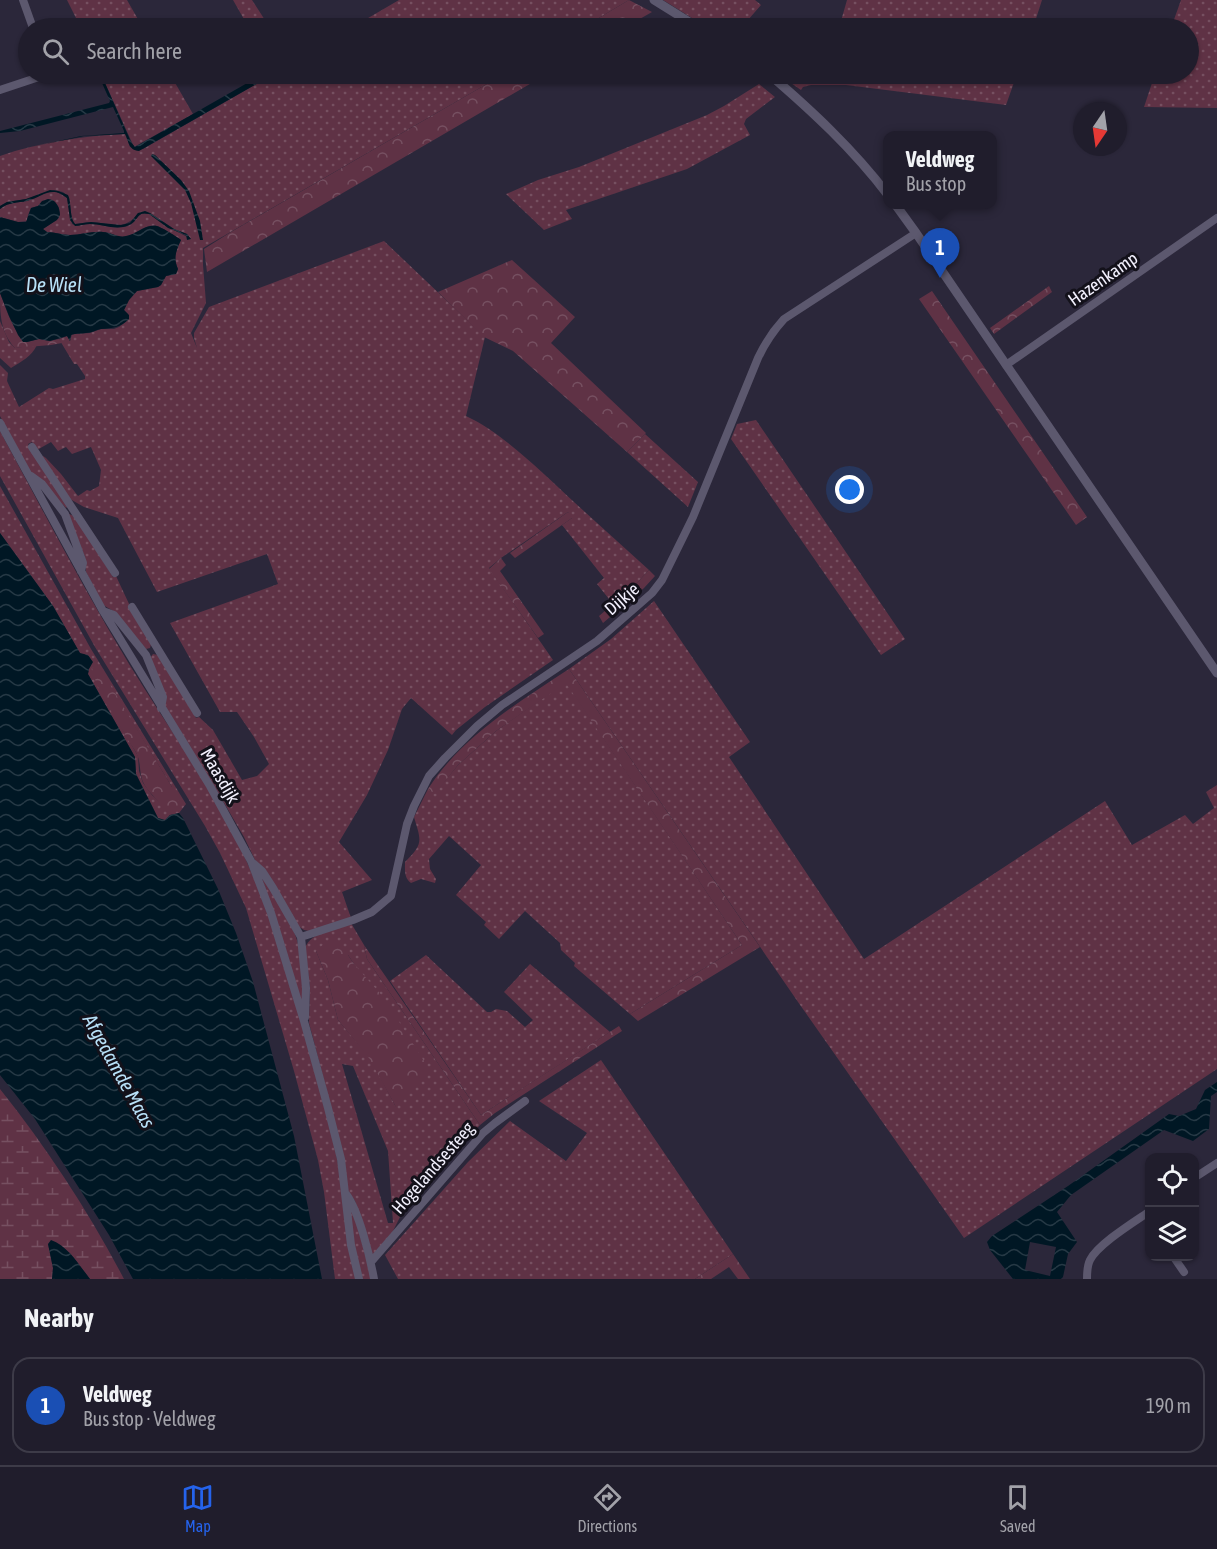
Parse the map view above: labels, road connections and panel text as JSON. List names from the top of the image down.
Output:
{
  "streets": {
    "street": [
      "Hazenkamp",
      "Dijkje",
      "Maasdijk",
      "Hogelandsesteeg"
    ]
  },
  "crossings": [
    ["Dijkje", "Maasdijk"],
    ["Maasdijk", "Hogelandsesteeg"]
  ],
  "water": ["De Wiel", "Afgedamde Maas"],
  "north": "bottom",
  "page": {
    "search": "Search here",
    "popup": ["Veldweg", "Bus stop"],
    "pins": "1",
    "heading": "Nearby",
    "list": [
      {
        "mark": "1",
        "name": "Veldweg",
        "note": "Bus stop · Veldweg",
        "value": "190 m"
      }
    ],
    "nav": ["Map", "Directions", "Saved"]
  }
}
